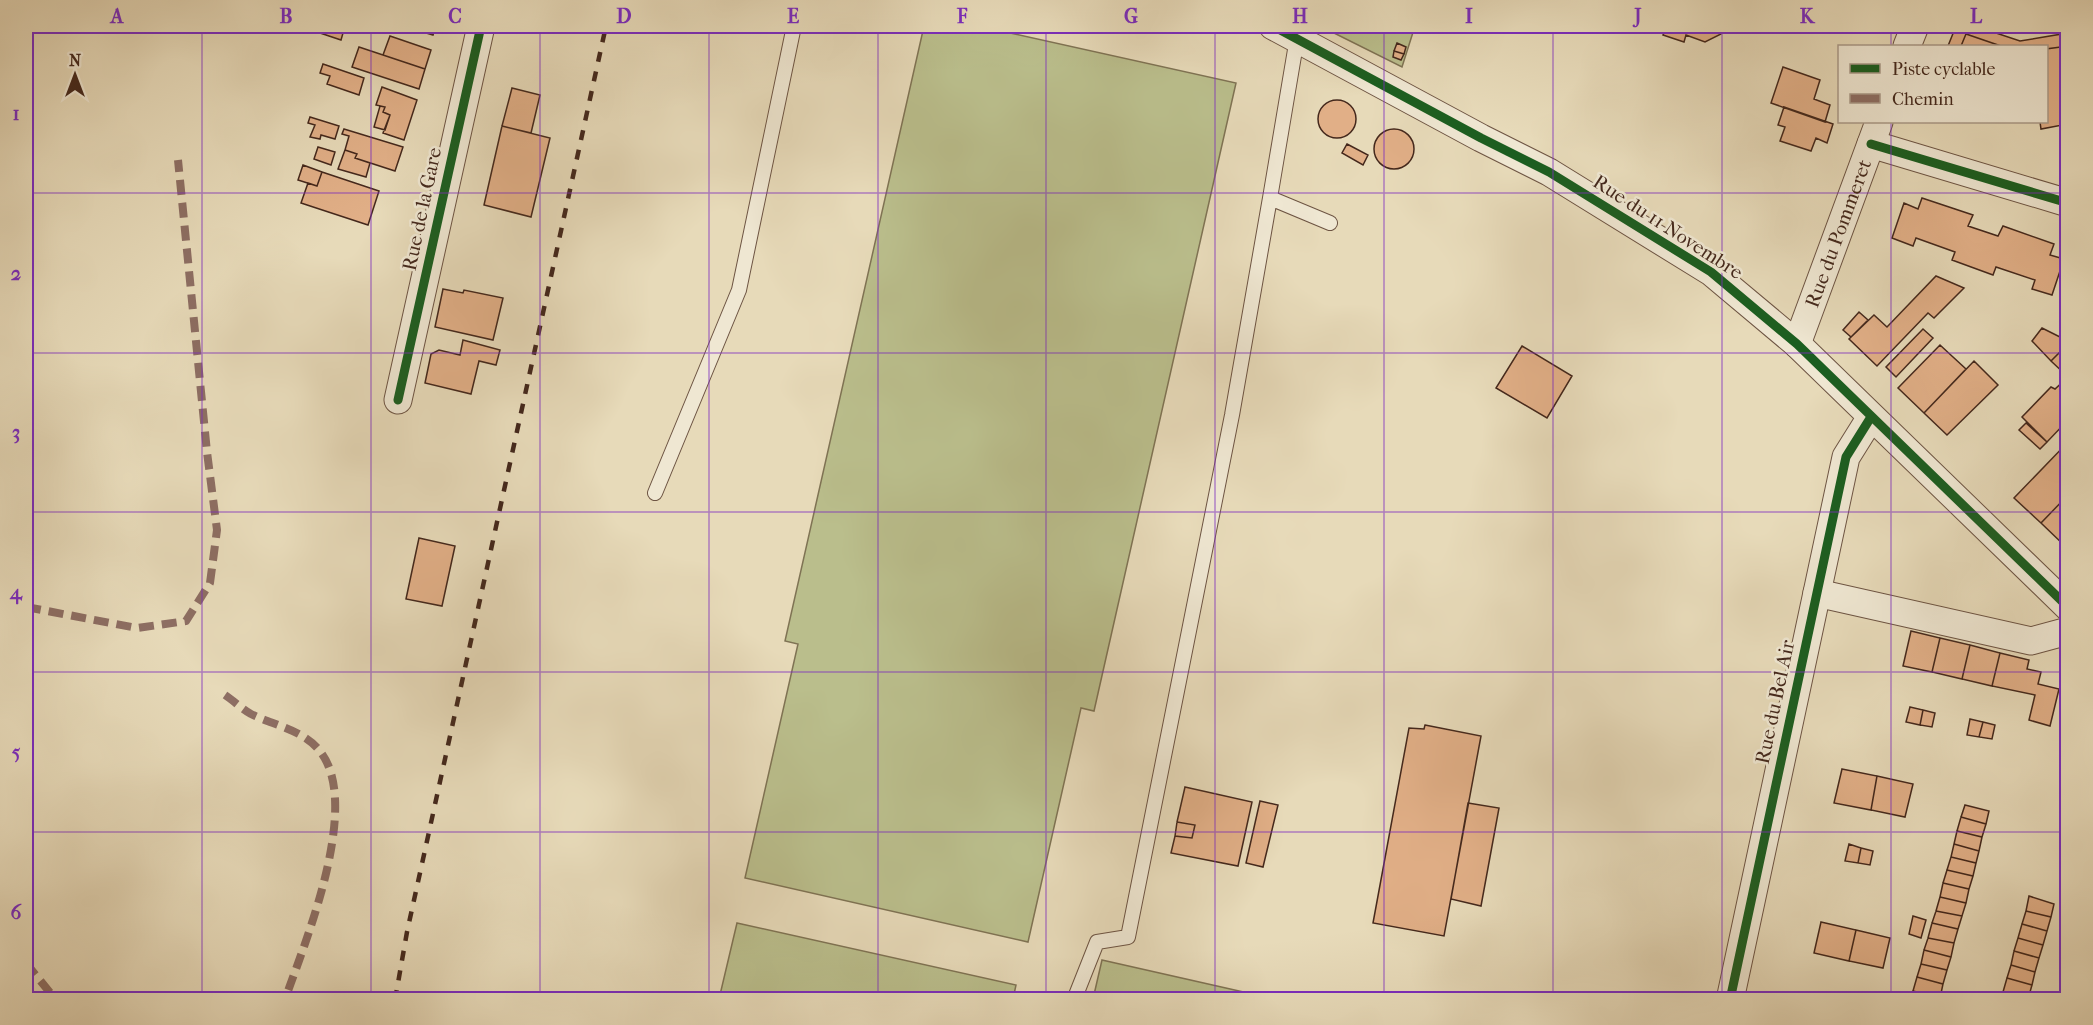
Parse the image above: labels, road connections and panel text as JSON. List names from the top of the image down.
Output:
{
  "streets": {
    "street": [
      "Rue de la Gare",
      "Rue du 11 Novembre",
      "Rue du Pommeret",
      "Rue du Bel Air"
    ]
  },
  "crossings": [
    ["Rue du 11 Novembre", "Rue du Pommeret"],
    ["Rue du 11 Novembre", "Rue du Bel Air"]
  ],
  "legend": ["Piste cyclable", "Chemin"],
  "north": "top",
  "grid": {
    "columns": [
      "A",
      "B",
      "C",
      "D",
      "E",
      "F",
      "G",
      "H",
      "I",
      "J",
      "K",
      "L"
    ],
    "rows": [
      "1",
      "2",
      "3",
      "4",
      "5",
      "6"
    ]
  }
}
